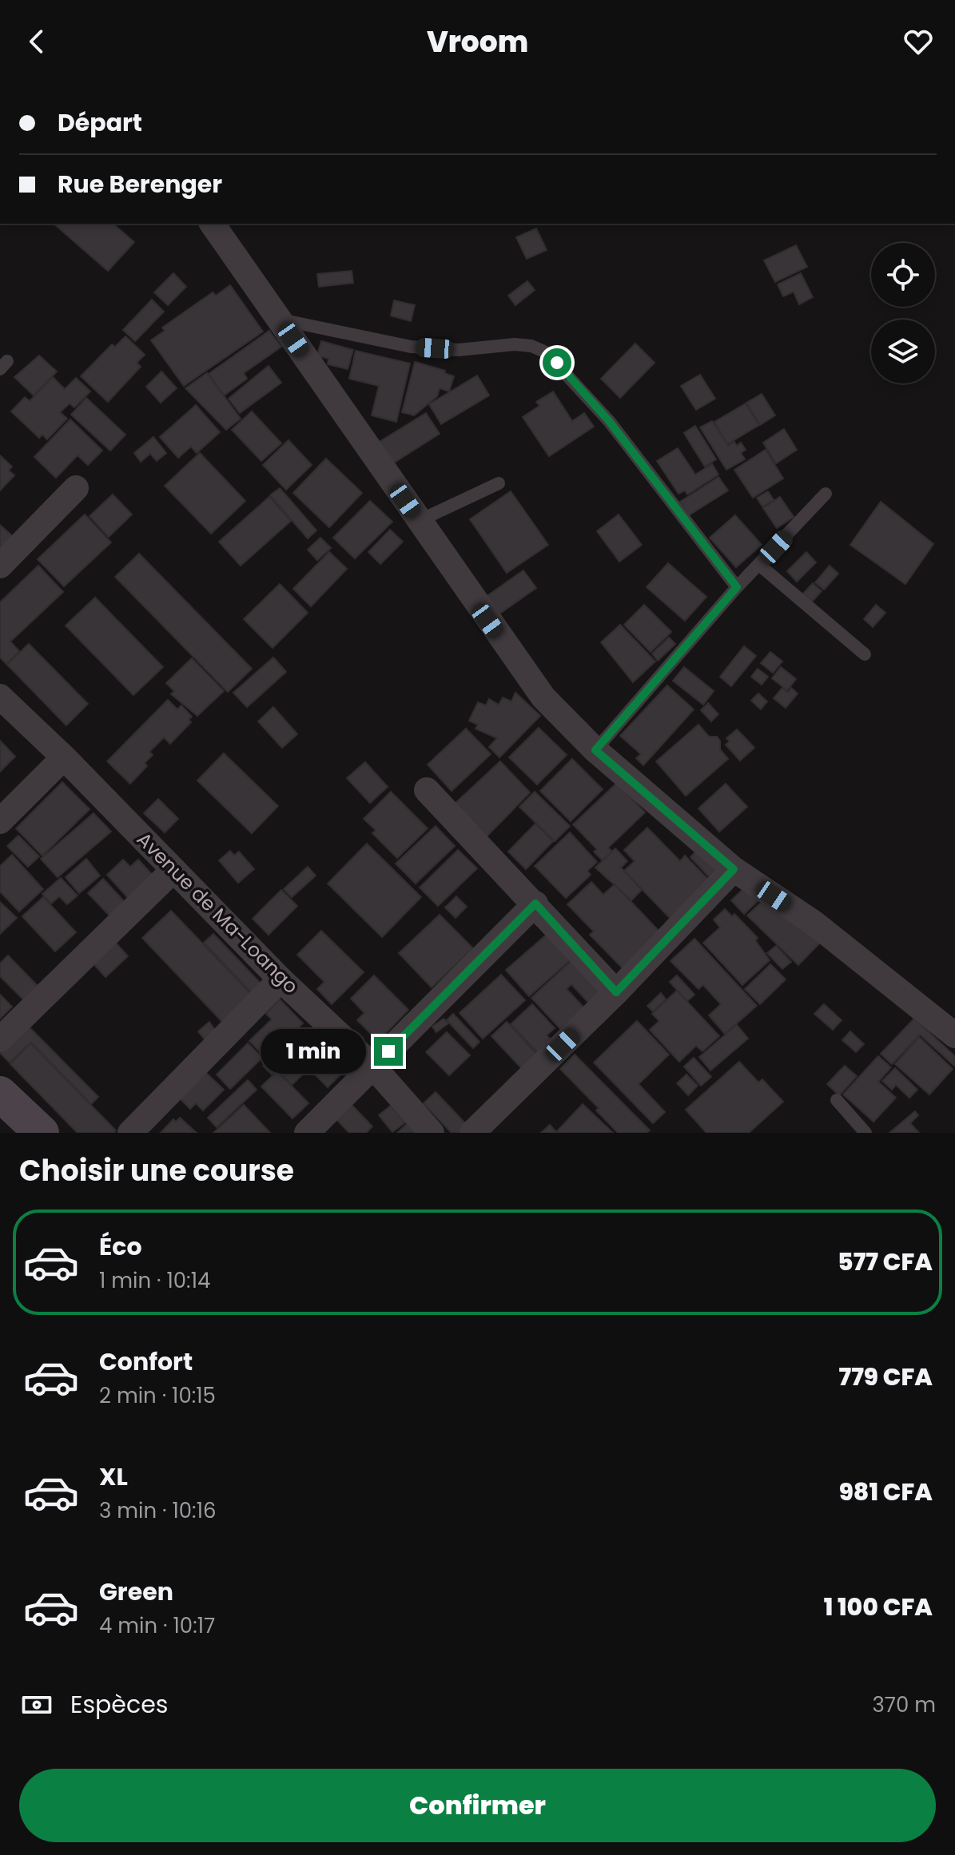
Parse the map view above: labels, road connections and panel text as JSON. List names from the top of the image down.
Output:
{
  "streets": {
    "street": ["Avenue de Ma-Loango"]
  },
  "page": {
    "header": "Vroom",
    "banner": ["Départ", "Rue Berenger"],
    "bubble": "1 min",
    "heading": "Choisir une course",
    "list": [
      {
        "name": "Éco",
        "note": "1 min · 10:14",
        "value": "577 CFA"
      },
      {
        "name": "Confort",
        "note": "2 min · 10:15",
        "value": "779 CFA"
      },
      {
        "name": "XL",
        "note": "3 min · 10:16",
        "value": "981 CFA"
      },
      {
        "name": "Green",
        "note": "4 min · 10:17",
        "value": "1 100 CFA"
      }
    ],
    "pay": ["Espèces", "370 m"],
    "buttons": "Confirmer"
  }
}
